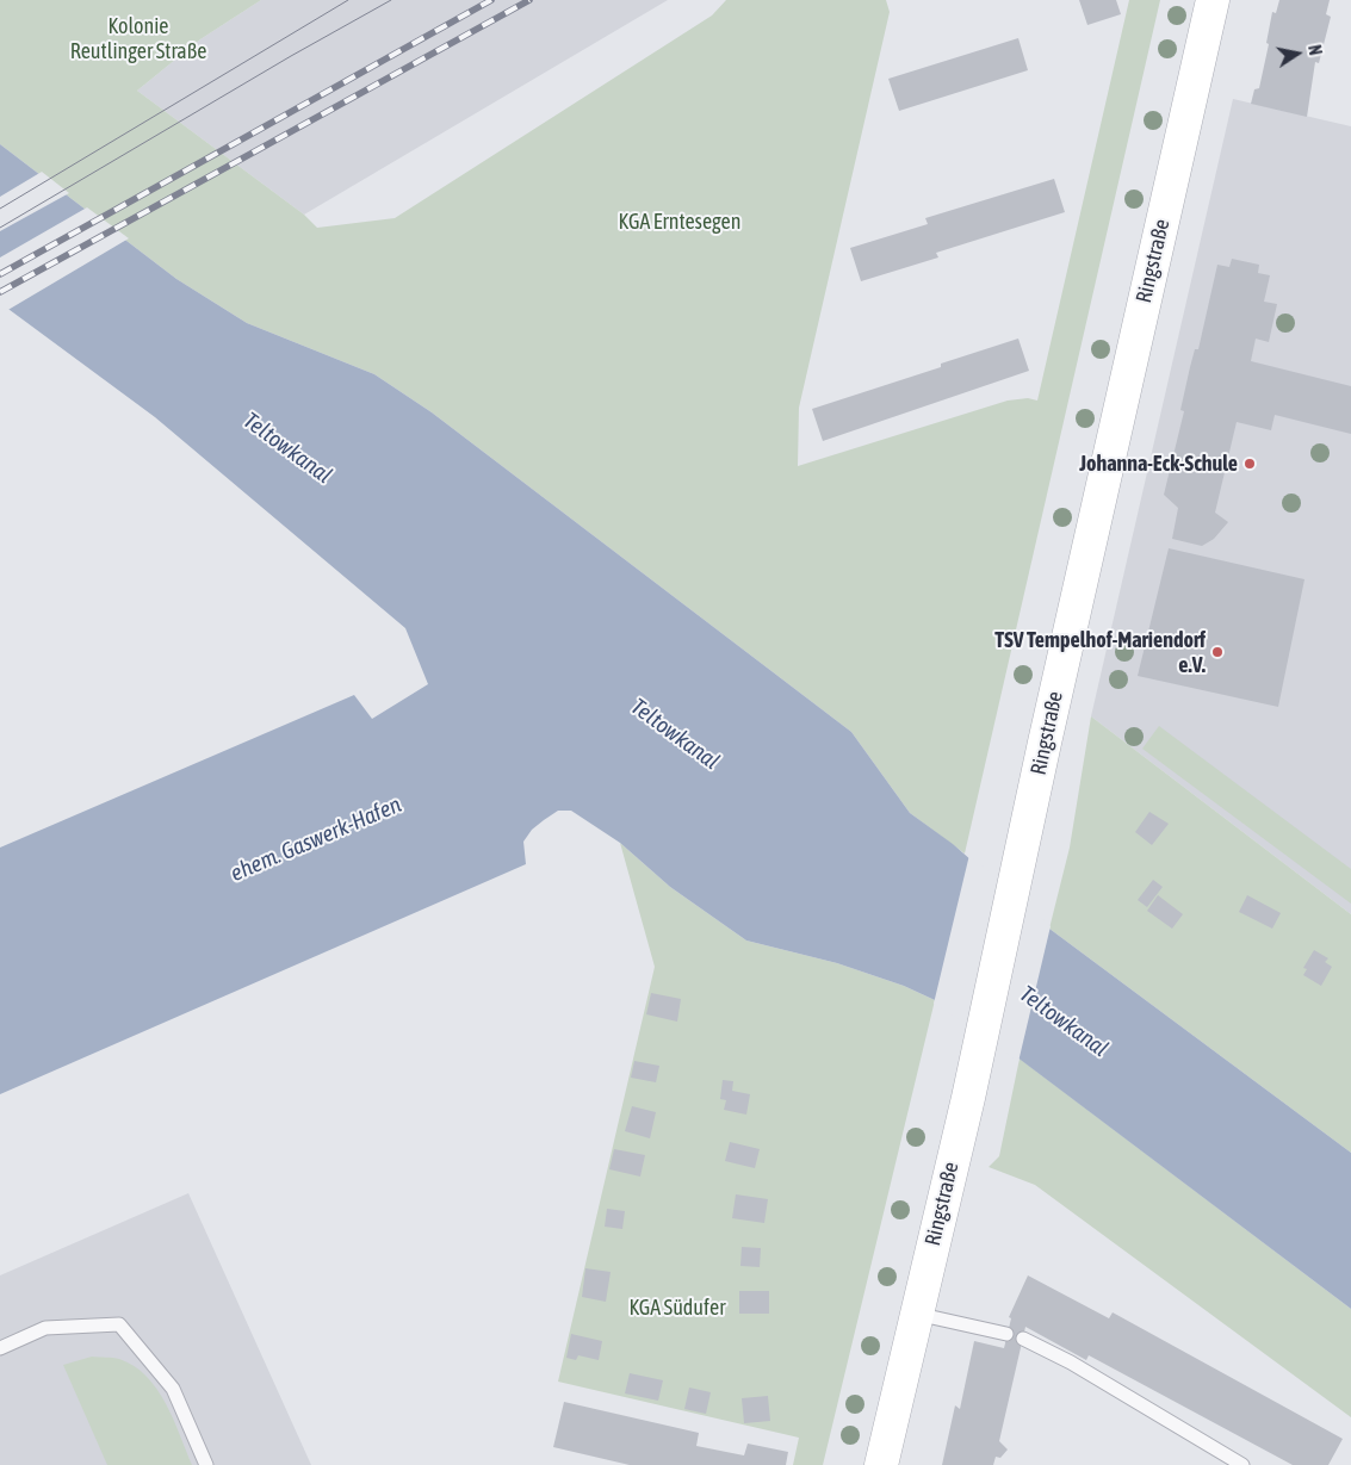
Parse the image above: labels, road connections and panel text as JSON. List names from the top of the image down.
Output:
{
  "streets": {
    "main road": ["Ringstraße"]
  },
  "water": ["Teltowkanal", "ehem. Gaswerk-Hafen"],
  "parks": ["Kolonie Reutlinger Straße", "KGA Erntesegen", "KGA Südufer"],
  "places": ["Johanna-Eck-Schule", "TSV Tempelhof-Mariendorf e.V."],
  "north": "right"
}
